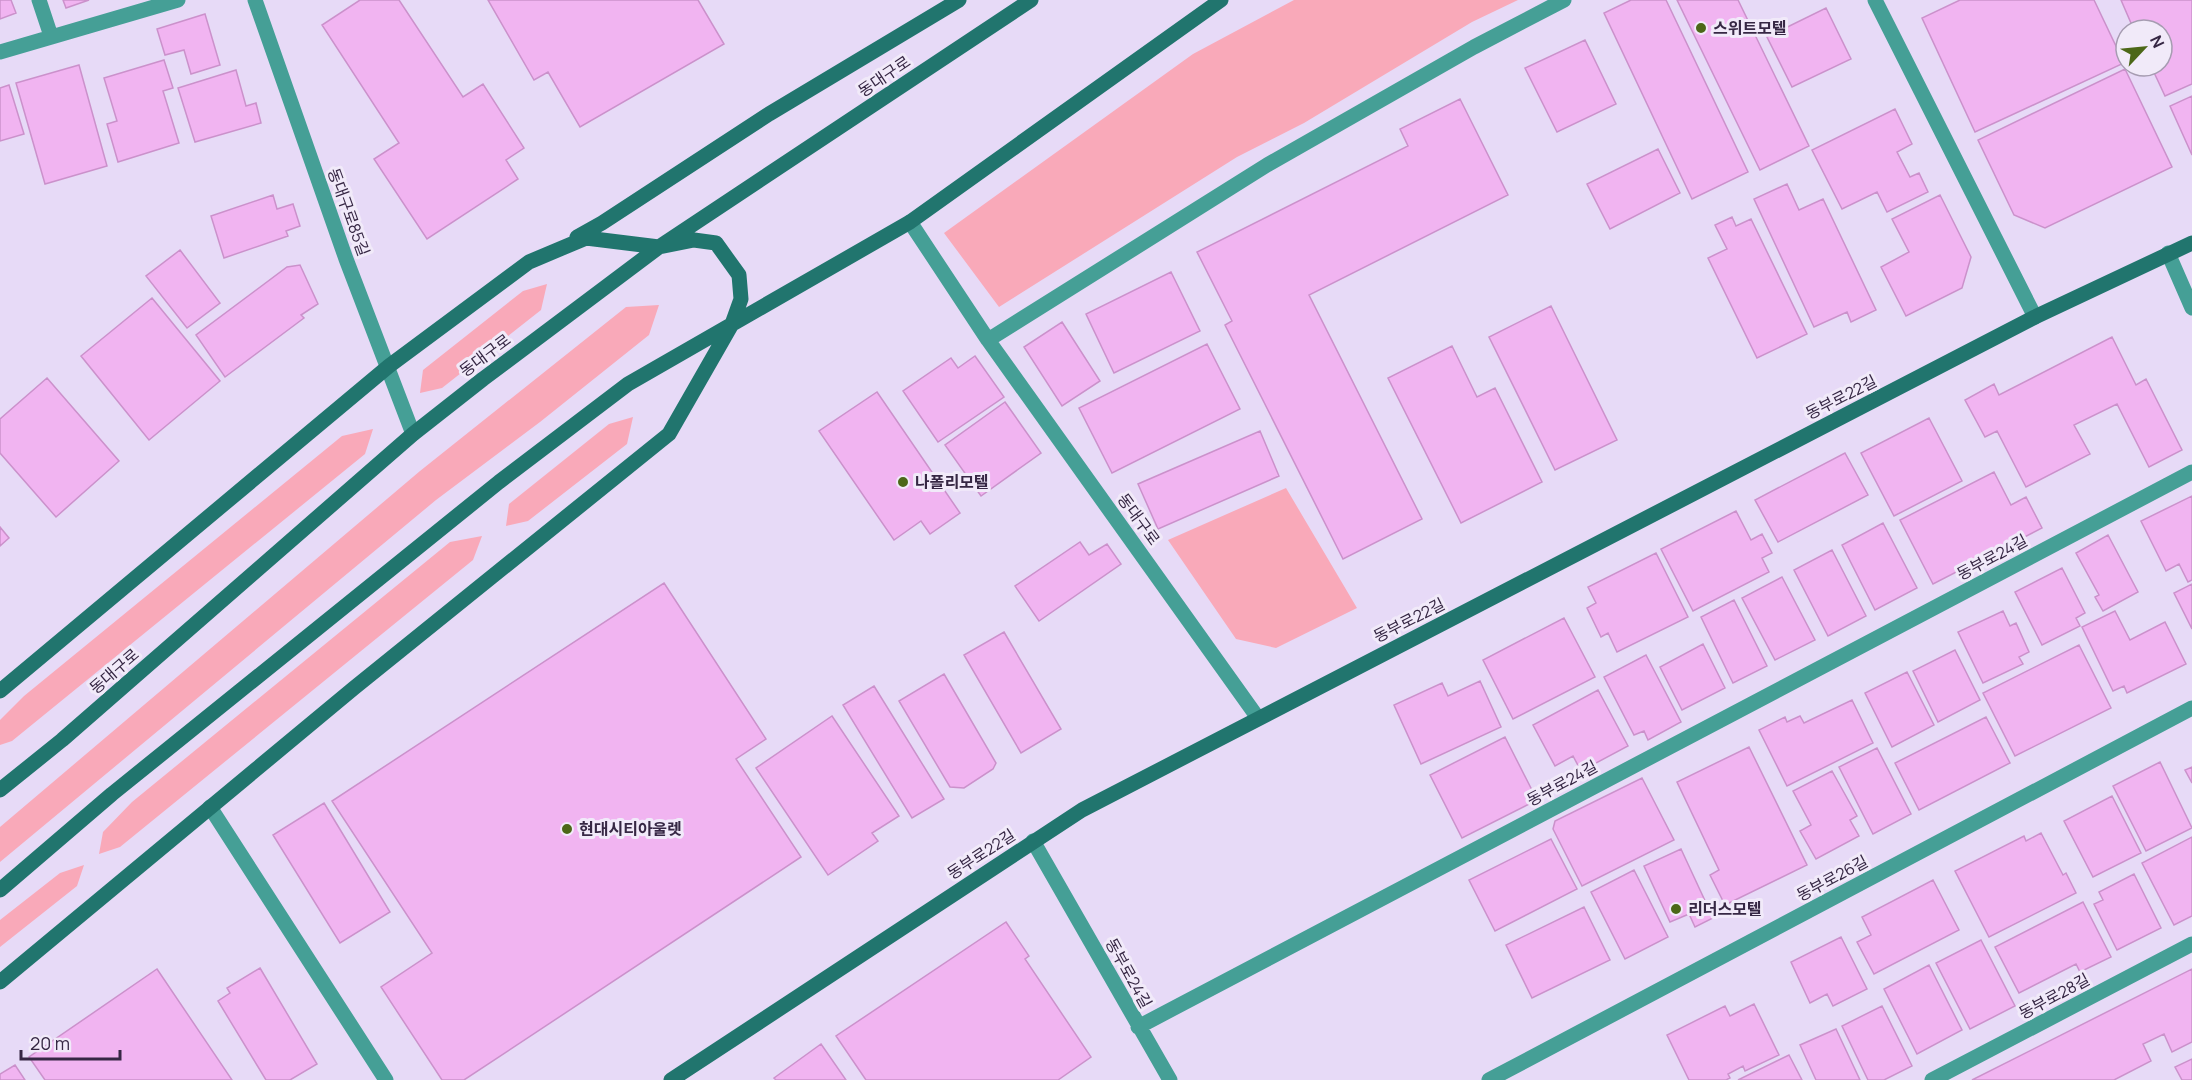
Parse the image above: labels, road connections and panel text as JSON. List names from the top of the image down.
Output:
{
  "streets": {
    "main road": ["동대구로", "동부로22길"],
    "street": [
      "동대구로85길",
      "동부로24길",
      "동부로26길",
      "동부로28길"
    ]
  },
  "crossings": [
    ["동대구로", "동대구로85길"],
    ["동대구로", "동부로22길"],
    ["동부로22길", "동부로24길"]
  ],
  "places": [
    "스위트모텔",
    "나폴리모텔",
    "현대시티아울렛",
    "리더스모텔"
  ],
  "scale_bar": "20 m",
  "north": "top right"
}
